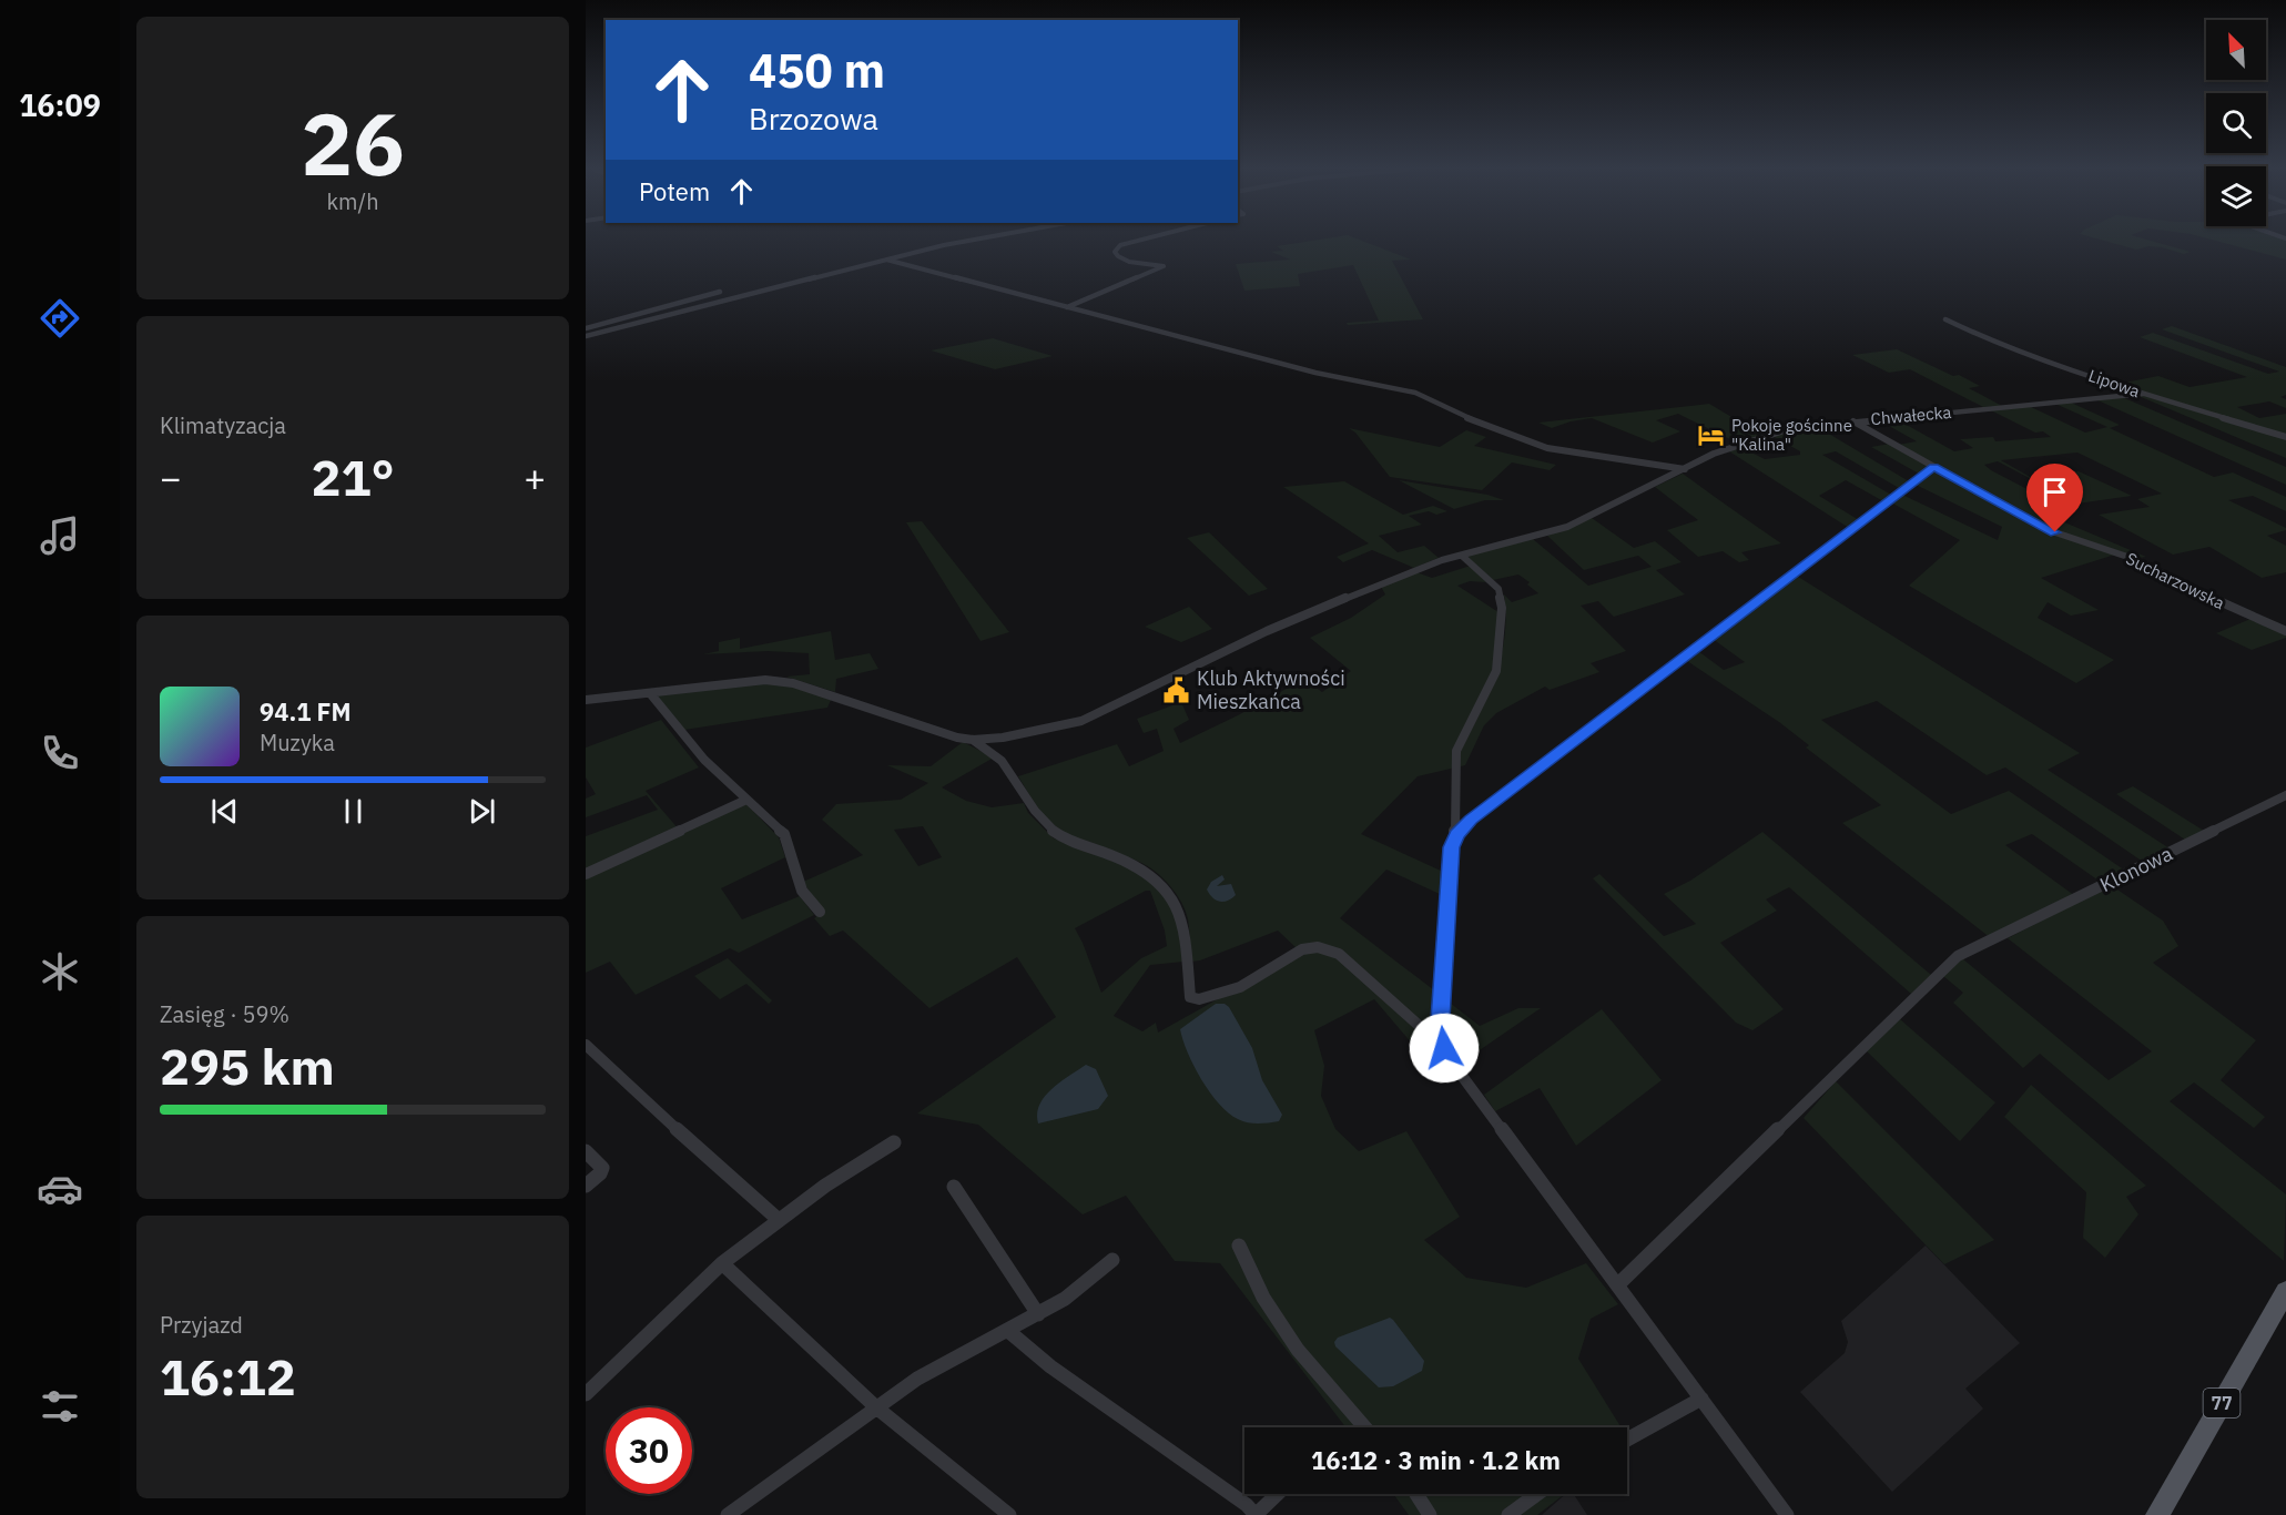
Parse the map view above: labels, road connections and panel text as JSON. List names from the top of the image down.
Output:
{
  "streets": {
    "main road": ["77"],
    "street": [
      "Lipowa",
      "Chwałecka",
      "Sucharzowska",
      "Klonowa"
    ]
  },
  "crossings": [
    ["Lipowa", "Chwałecka"],
    ["Chwałecka", "Sucharzowska"]
  ],
  "places": {
    "hotel": ["Pokoje gościnne \"Kalina\""],
    "public building": ["Klub Aktywności Mieszkańca"]
  },
  "north": "top left",
  "page": {
    "tabs": "16:09",
    "tile": [
      ["26", "km/h"],
      "Klimatyzacja",
      ["Zasięg · 59%", "295 km"],
      ["Przyjazd", "16:12"]
    ],
    "turn": ["450 m", "Brzozowa"],
    "then": "Potem",
    "heat": ["−", "21°", "+"],
    "song": ["94.1 FM", "Muzyka"],
    "limit": "30",
    "trip": "16:12 · 3 min · 1.2 km"
  }
}
